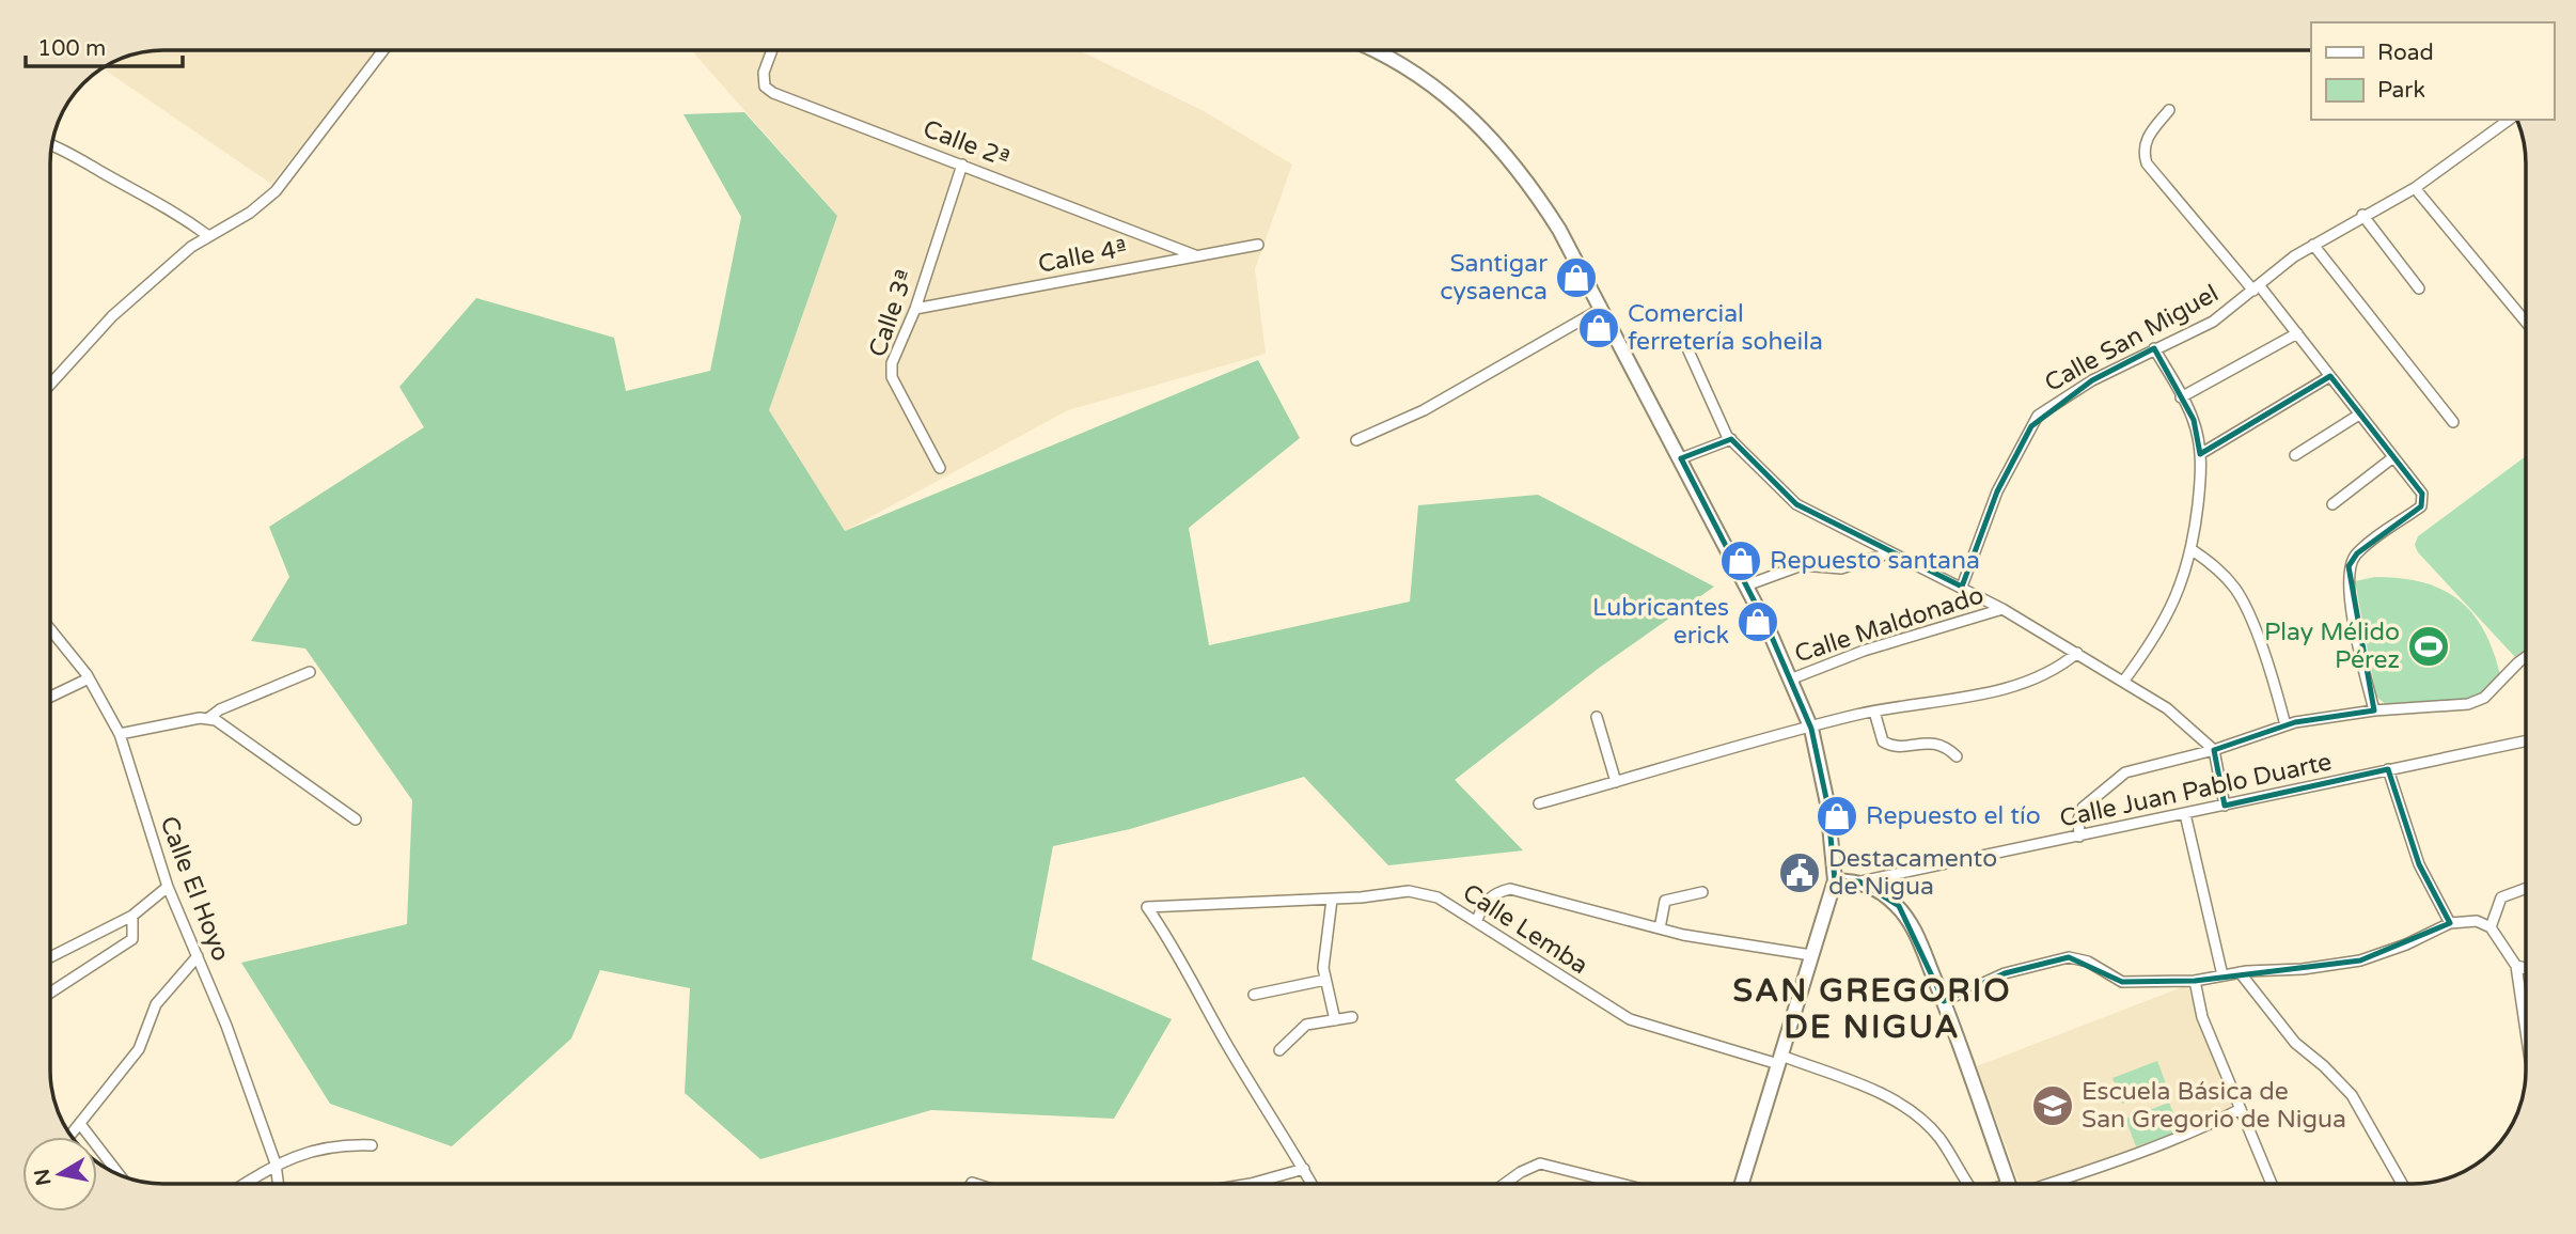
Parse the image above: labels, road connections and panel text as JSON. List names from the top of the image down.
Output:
{
  "streets": {
    "street": [
      "Calle 2ª",
      "Calle 4ª",
      "Calle 3ª",
      "Calle San Miguel",
      "Calle Maldonado",
      "Calle Juan Pablo Duarte",
      "Calle El Hoyo",
      "Calle Lemba"
    ]
  },
  "crossings": [
    ["Calle 2ª", "Calle 4ª"],
    ["Calle 2ª", "Calle 3ª"],
    ["Calle 4ª", "Calle 3ª"]
  ],
  "districts": ["SAN GREGORIO DE NIGUA"],
  "places": {
    "shop": [
      "Santigar cysaenca",
      "Comercial ferretería soheila",
      "Repuesto santana",
      "Lubricantes erick",
      "Repuesto el tío"
    ],
    "sports": ["Play Mélido Pérez"],
    "public building": ["Destacamento de Nigua"],
    "school or university": ["Escuela Básica de San Gregorio de Nigua"]
  },
  "legend": ["Road", "Park"],
  "scale_bar": "100 m",
  "north": "left"
}
